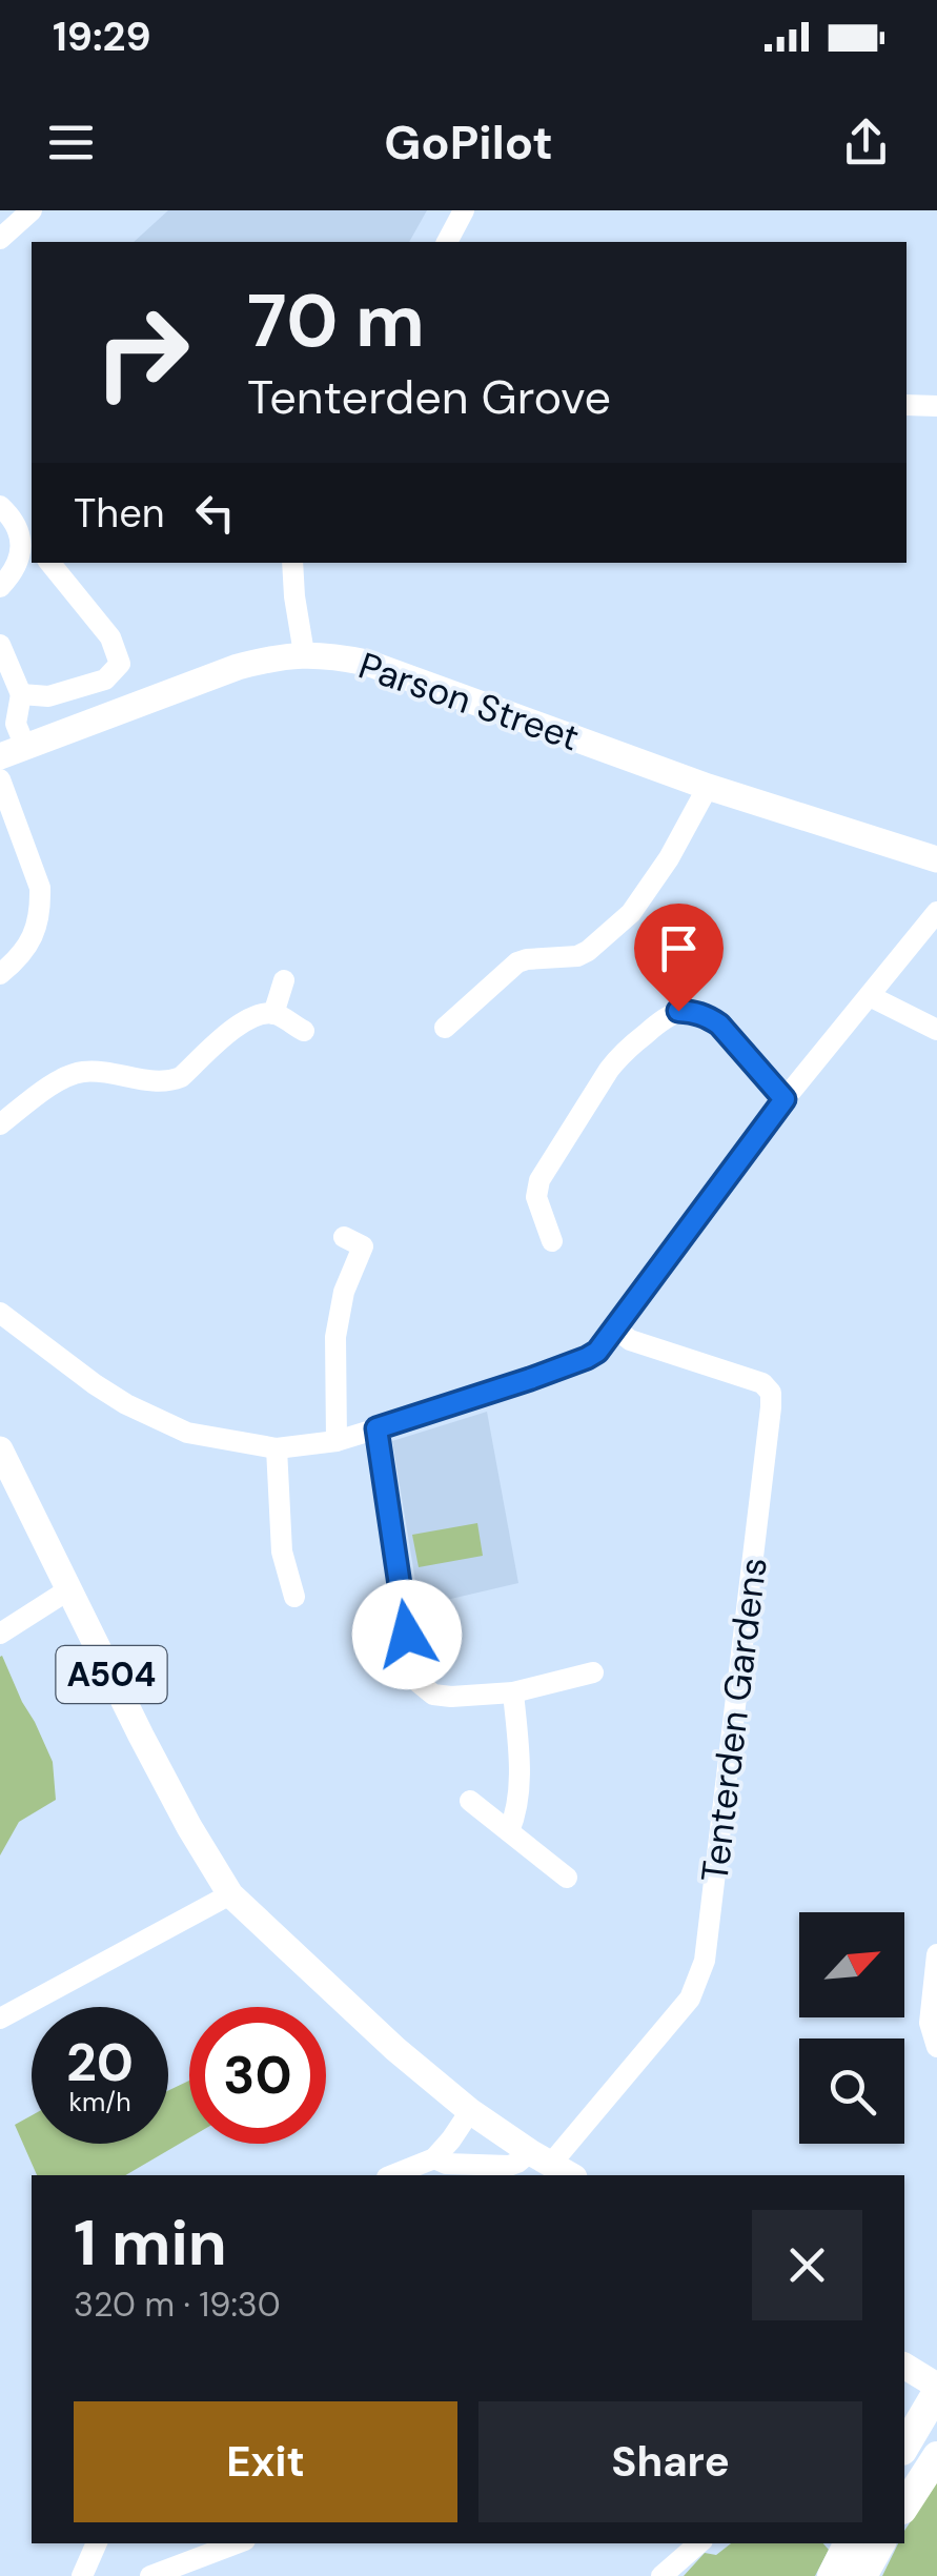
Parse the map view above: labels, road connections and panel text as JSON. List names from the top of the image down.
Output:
{
  "streets": {
    "main road": ["Parson Street", "A504"],
    "street": ["Tenterden Gardens"]
  },
  "crossings": [
    ["A504", "Tenterden Gardens"]
  ],
  "north": "top right",
  "page": {
    "status": "19:29",
    "header": "GoPilot",
    "turn": ["70 m", "Tenterden Grove"],
    "then": "Then",
    "speed": "20 km/h",
    "limit": "30",
    "heading": ["1 min", "320 m · 19:30"],
    "buttons": ["Exit", "Share"]
  }
}
